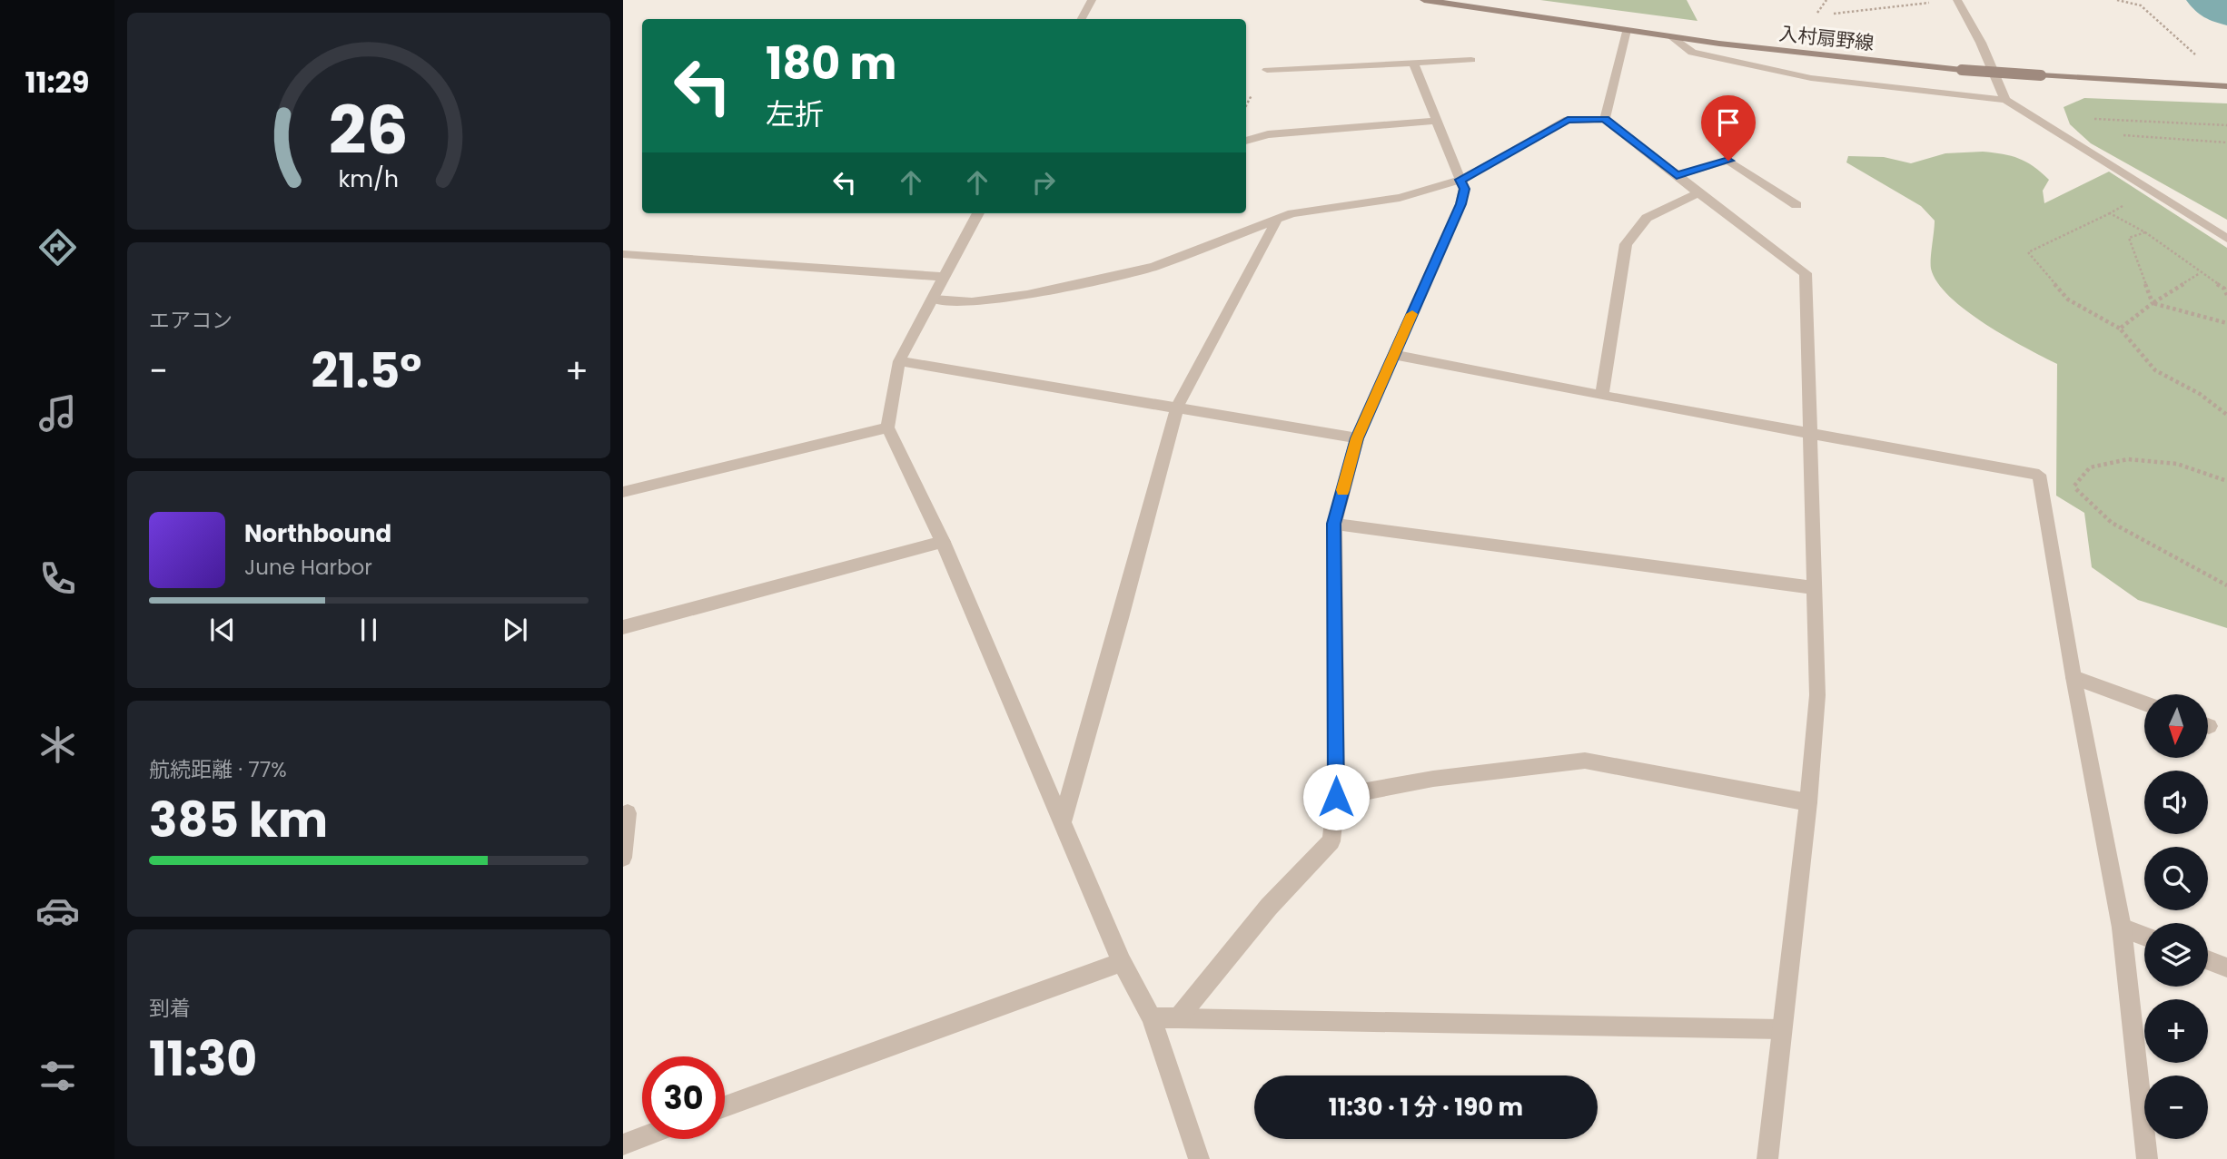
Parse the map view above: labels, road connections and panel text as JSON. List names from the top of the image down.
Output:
{
  "streets": {
    "street": ["入村扇野線"]
  },
  "north": "bottom",
  "page": {
    "tabs": "11:29",
    "turn": ["180 m", "左折"],
    "tile": [
      "エアコン",
      ["航続距離 · 77%", "385 km"],
      ["到着", "11:30"]
    ],
    "heat": ["−", "21.5°", "+"],
    "song": ["Northbound", "June Harbor"],
    "map_buttons": ["+", "−"],
    "limit": "30",
    "trip": "11:30 · 1 分 · 190 m",
    "gauge": ["26", "km/h"]
  }
}
